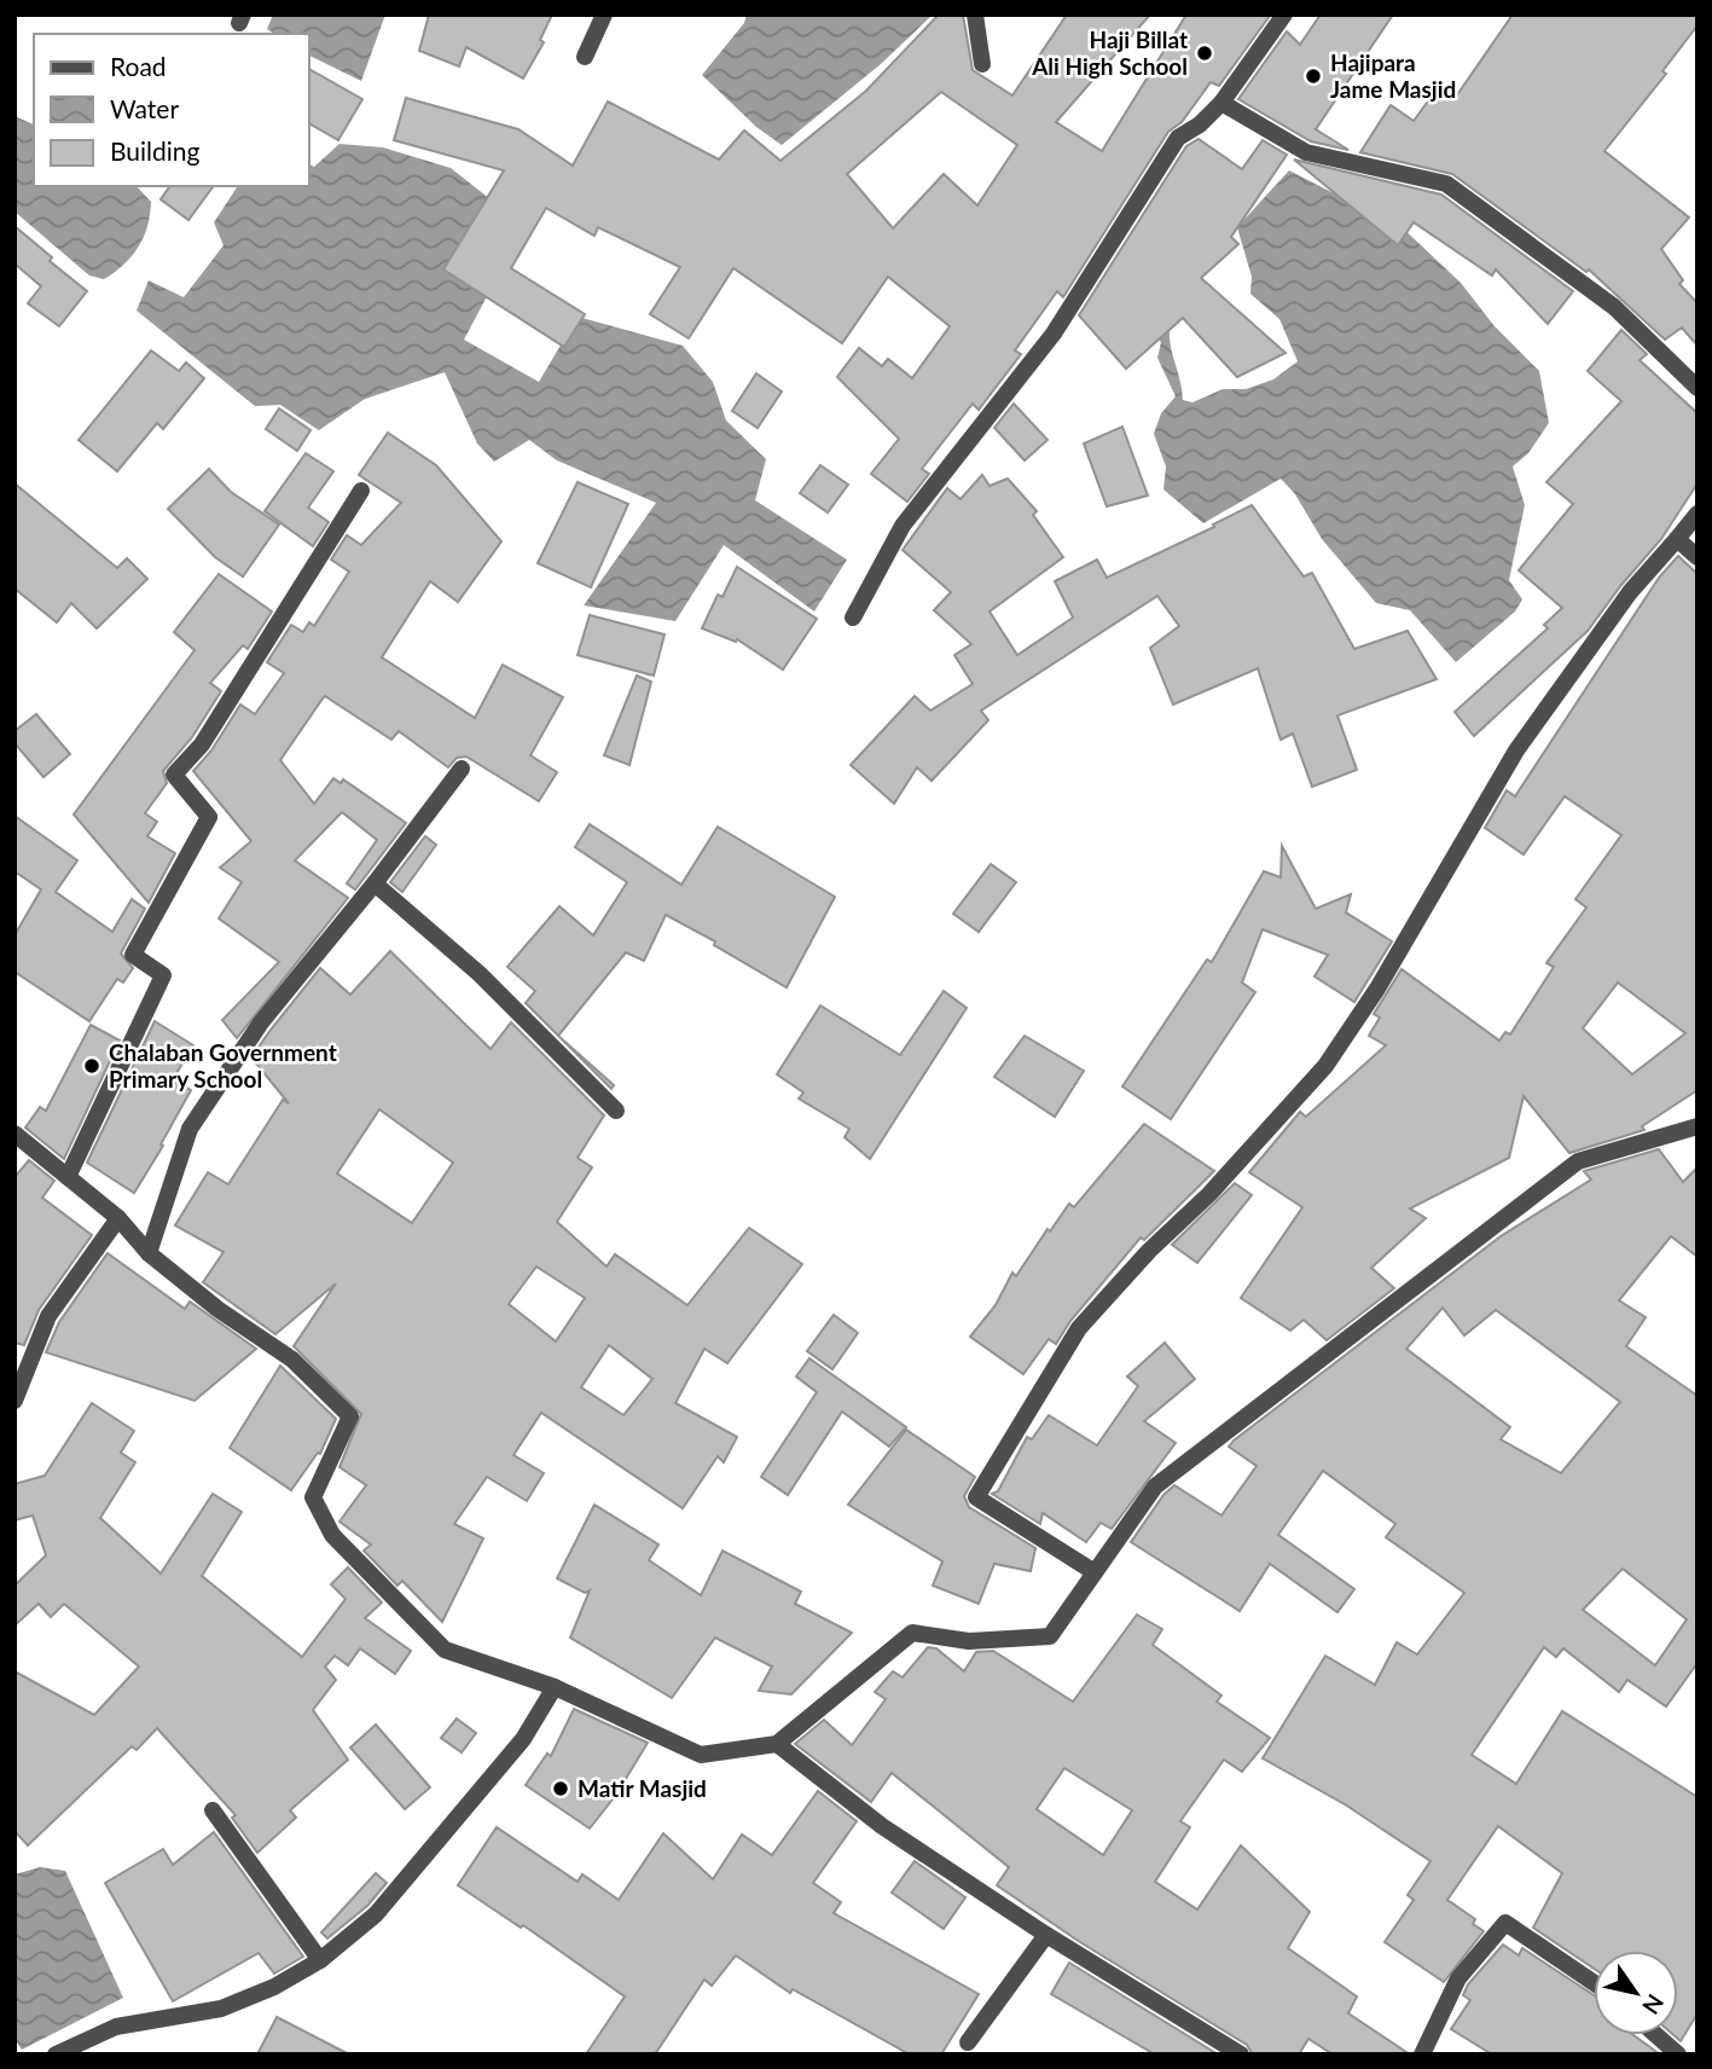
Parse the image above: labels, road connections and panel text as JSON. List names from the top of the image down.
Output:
{
  "places": [
    "Haji Billat Ali High School",
    "Hajipara Jame Masjid",
    "Chalaban Government Primary School",
    "Matir Masjid"
  ],
  "legend": ["Road", "Water", "Building"],
  "north": "bottom right"
}
